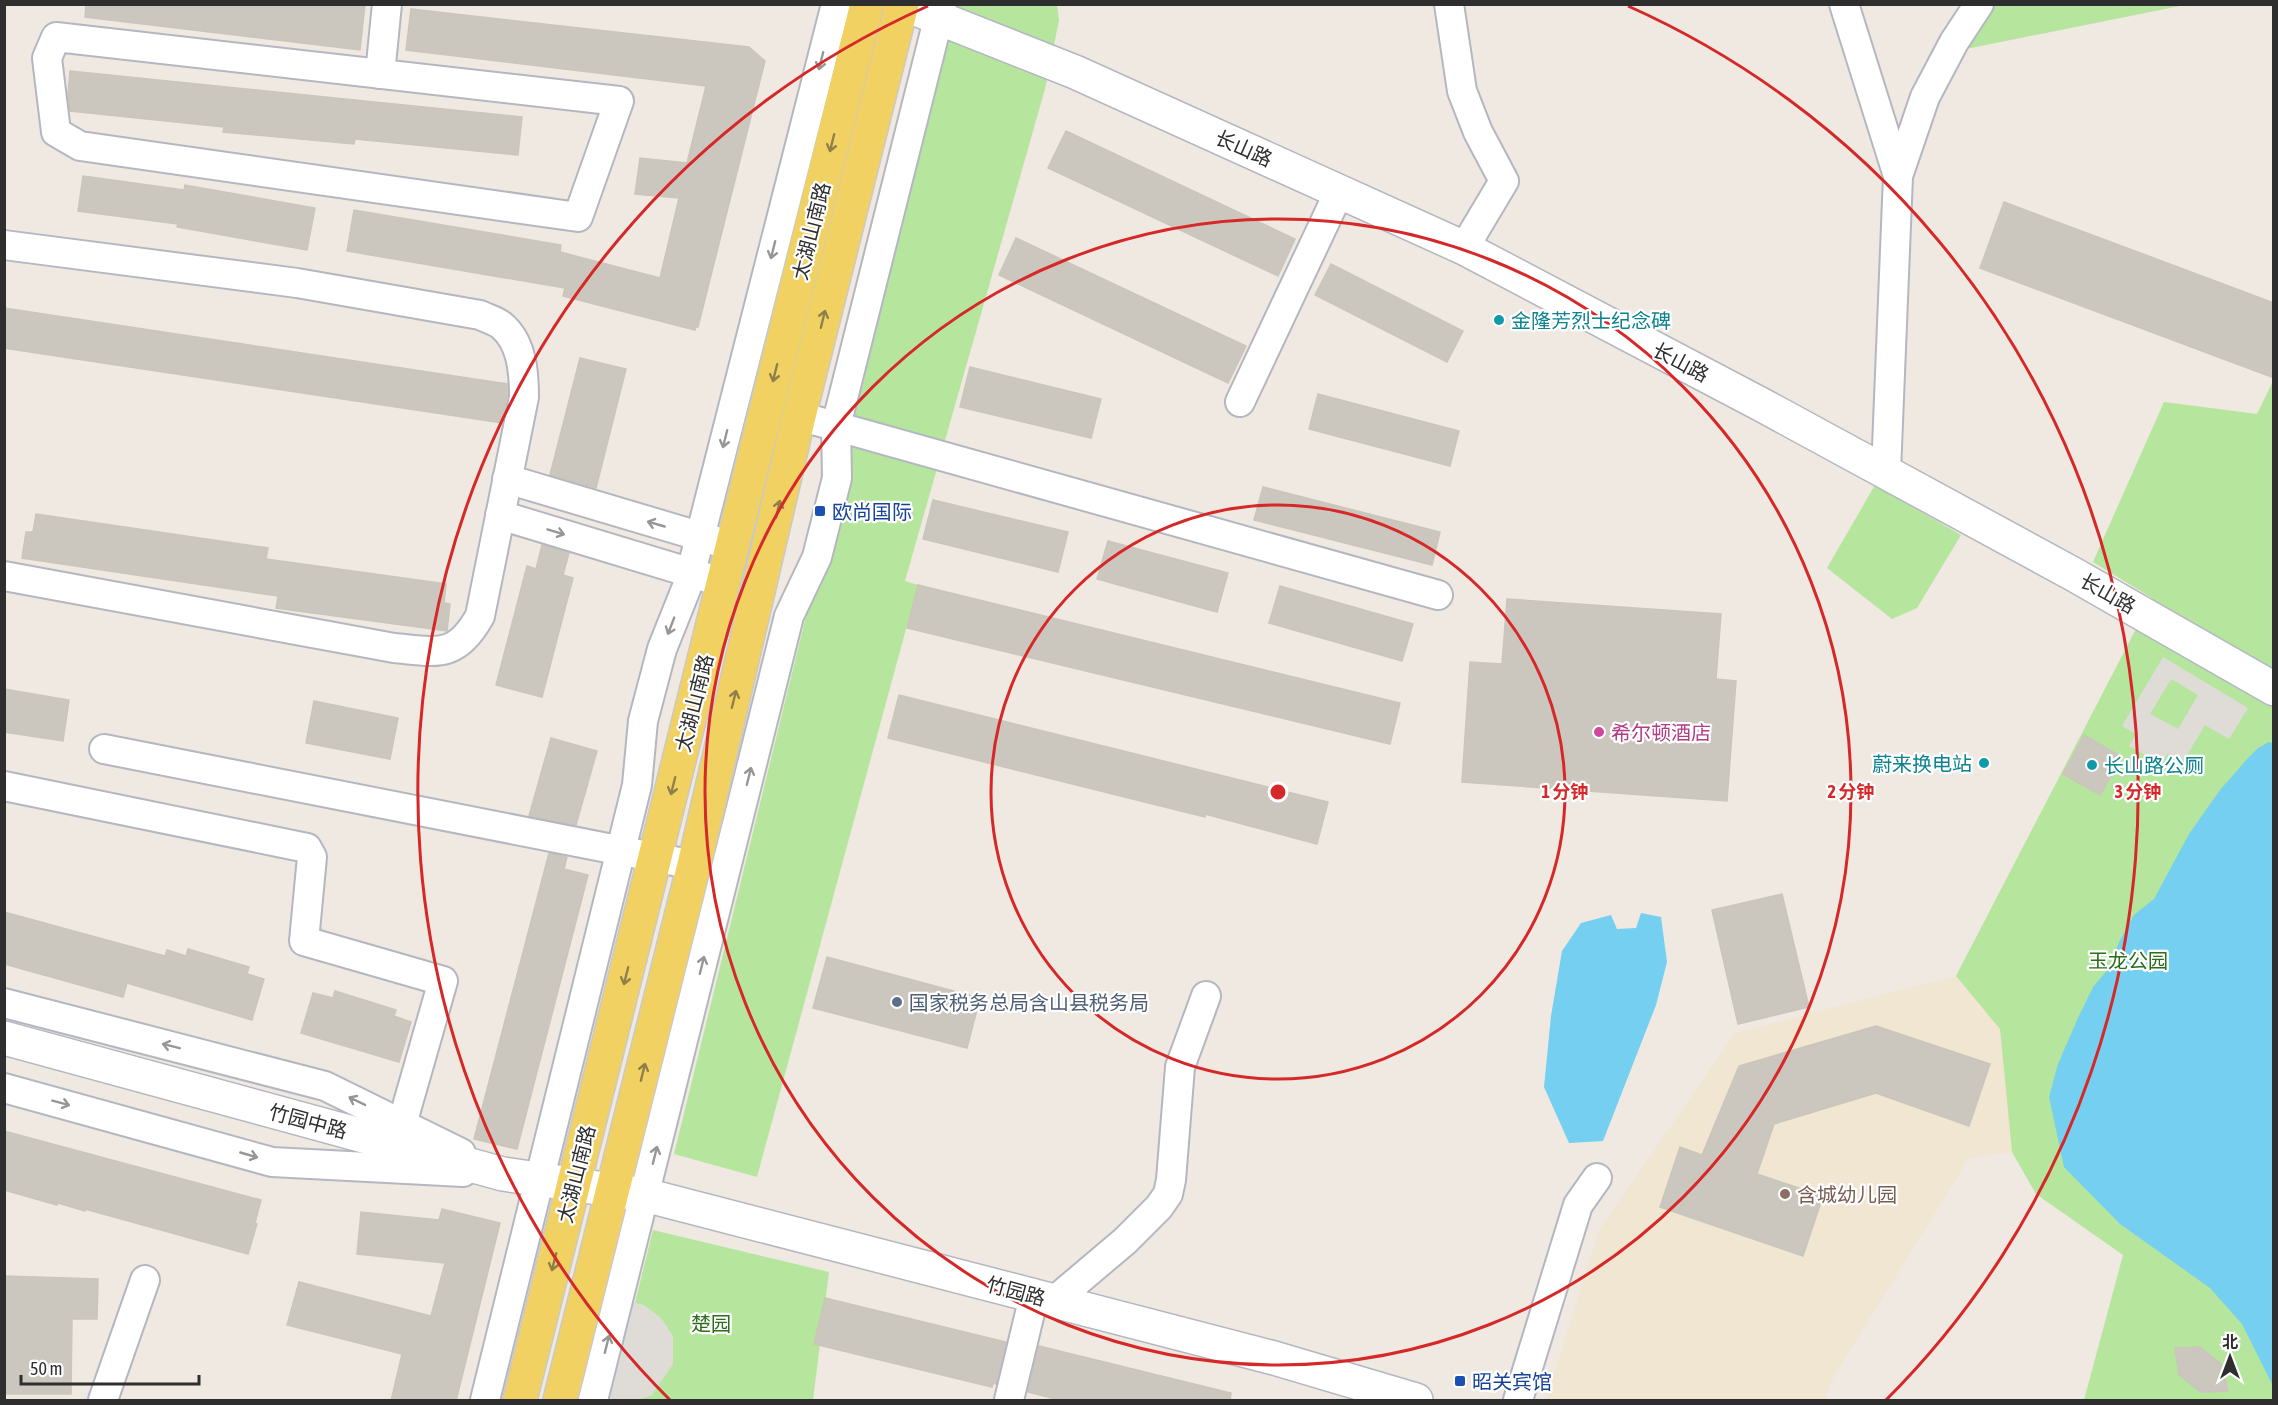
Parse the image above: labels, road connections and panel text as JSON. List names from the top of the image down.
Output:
{
  "streets": {
    "main road": ["太湖山南路"],
    "street": ["长山路", "竹园中路", "竹园路"]
  },
  "crossings": [
    ["长山路", "太湖山南路"],
    ["太湖山南路", "竹园中路"],
    ["太湖山南路", "竹园路"],
    ["竹园中路", "竹园路"]
  ],
  "parks": ["玉龙公园", "楚园"],
  "places": {
    "other": [
      "金隆芳烈士纪念碑",
      "希尔顿酒店",
      "蔚来换电站",
      "长山路公厕",
      "国家税务总局含山县税务局",
      "含城幼儿园"
    ],
    "transit": ["欧尚国际", "昭关宾馆"]
  },
  "scale_bar": "50 m",
  "north": "top",
  "rings": ["1 分钟", "2 分钟", "3 分钟"]
}
